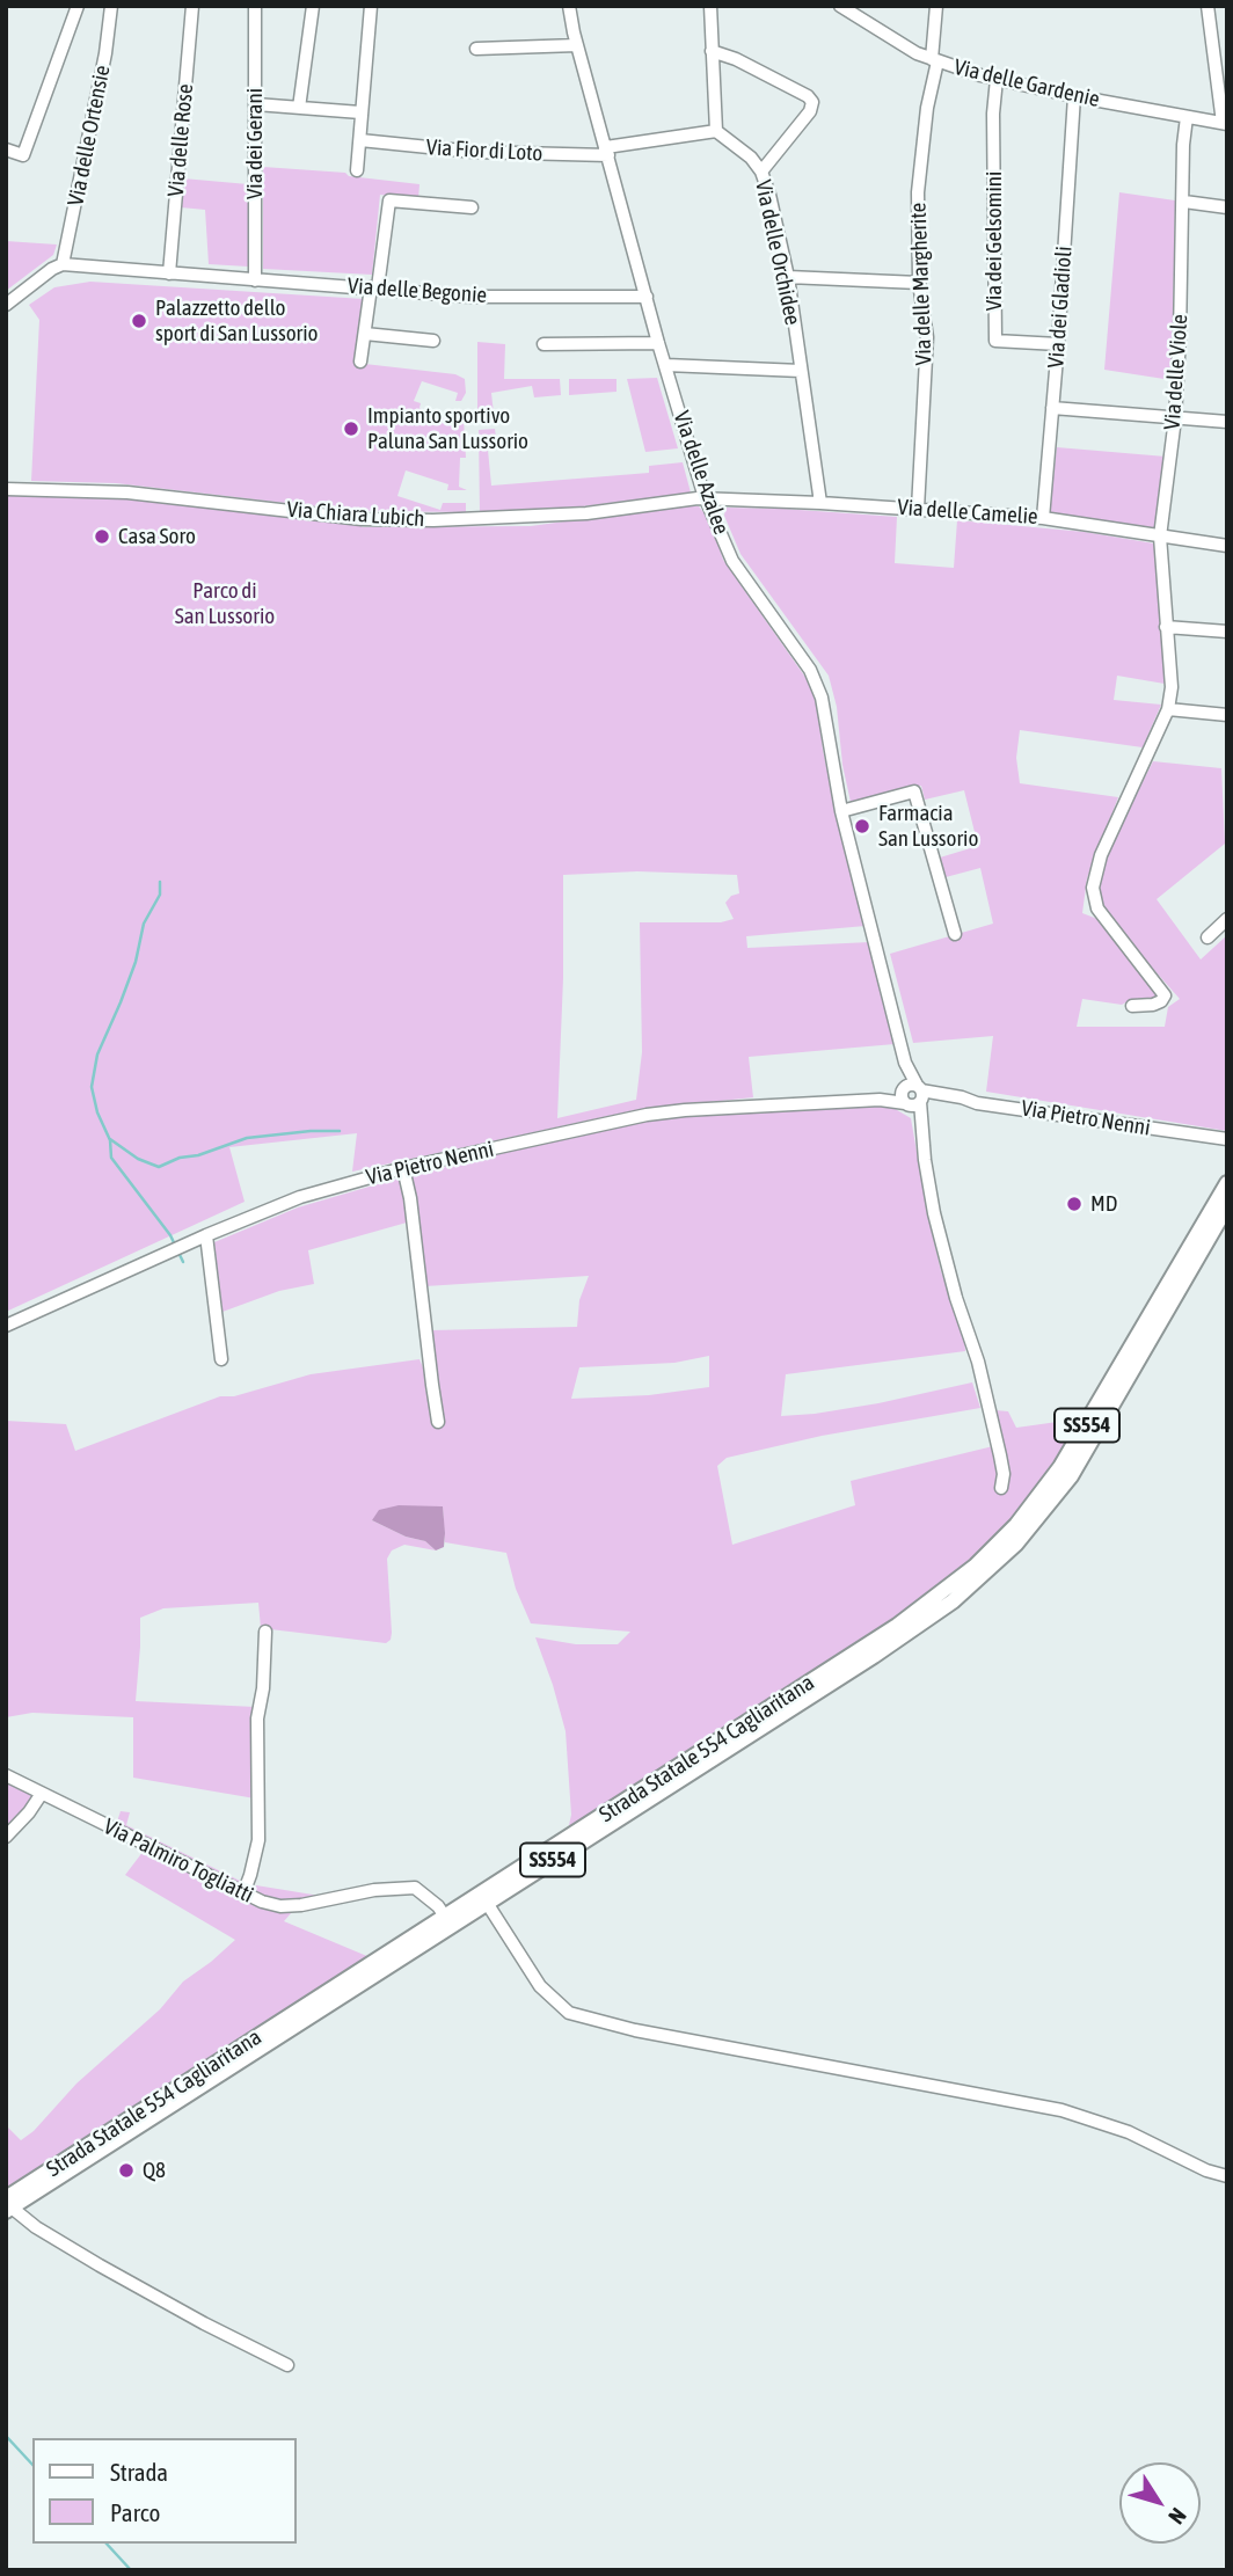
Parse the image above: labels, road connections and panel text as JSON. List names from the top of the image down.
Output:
{
  "streets": {
    "main road": ["SS554", "Strada Statale 554 Cagliaritana"],
    "street": [
      "Via delle Gardenie",
      "Via delle Ortensie",
      "Via delle Rose",
      "Via dei Gerani",
      "Via Fior di Loto",
      "Via dei Gelsomini",
      "Via delle Orchidee",
      "Via delle Margherite",
      "Via delle Begonie",
      "Via dei Gladioli",
      "Via delle Viole",
      "Via delle Azalee",
      "Via delle Camelie",
      "Via Chiara Lubich",
      "Via Pietro Nenni",
      "Via Palmiro Togliatti"
    ]
  },
  "crossings": [
    ["Via delle Gardenie", "Via dei Gelsomini"],
    ["Via delle Gardenie", "Via delle Margherite"],
    ["Via delle Gardenie", "Via dei Gladioli"],
    ["Via delle Gardenie", "Via delle Viole"],
    ["Via delle Ortensie", "Via delle Begonie"],
    ["Via delle Rose", "Via delle Begonie"],
    ["Via dei Gerani", "Via delle Begonie"],
    ["Via Fior di Loto", "Via delle Azalee"],
    ["Via dei Gelsomini", "Via dei Gladioli"],
    ["Via delle Orchidee", "Via delle Camelie"],
    ["Via delle Margherite", "Via delle Camelie"],
    ["Via delle Begonie", "Via delle Azalee"],
    ["Via dei Gladioli", "Via delle Camelie"],
    ["Via delle Viole", "Via delle Camelie"],
    ["Via delle Azalee", "Via delle Camelie"],
    ["Via delle Azalee", "Via Chiara Lubich"],
    ["Via delle Azalee", "Via Pietro Nenni"],
    ["Via delle Camelie", "Via Chiara Lubich"],
    ["Strada Statale 554 Cagliaritana", "Via Palmiro Togliatti"]
  ],
  "parks": ["Parco di San Lussorio"],
  "places": [
    "Palazzetto dello sport di San Lussorio",
    "Impianto sportivo Paluna San Lussorio",
    "Casa Soro",
    "Farmacia San Lussorio",
    "MD",
    "Q8"
  ],
  "legend": ["Strada", "Parco"],
  "north": "bottom right"
}
